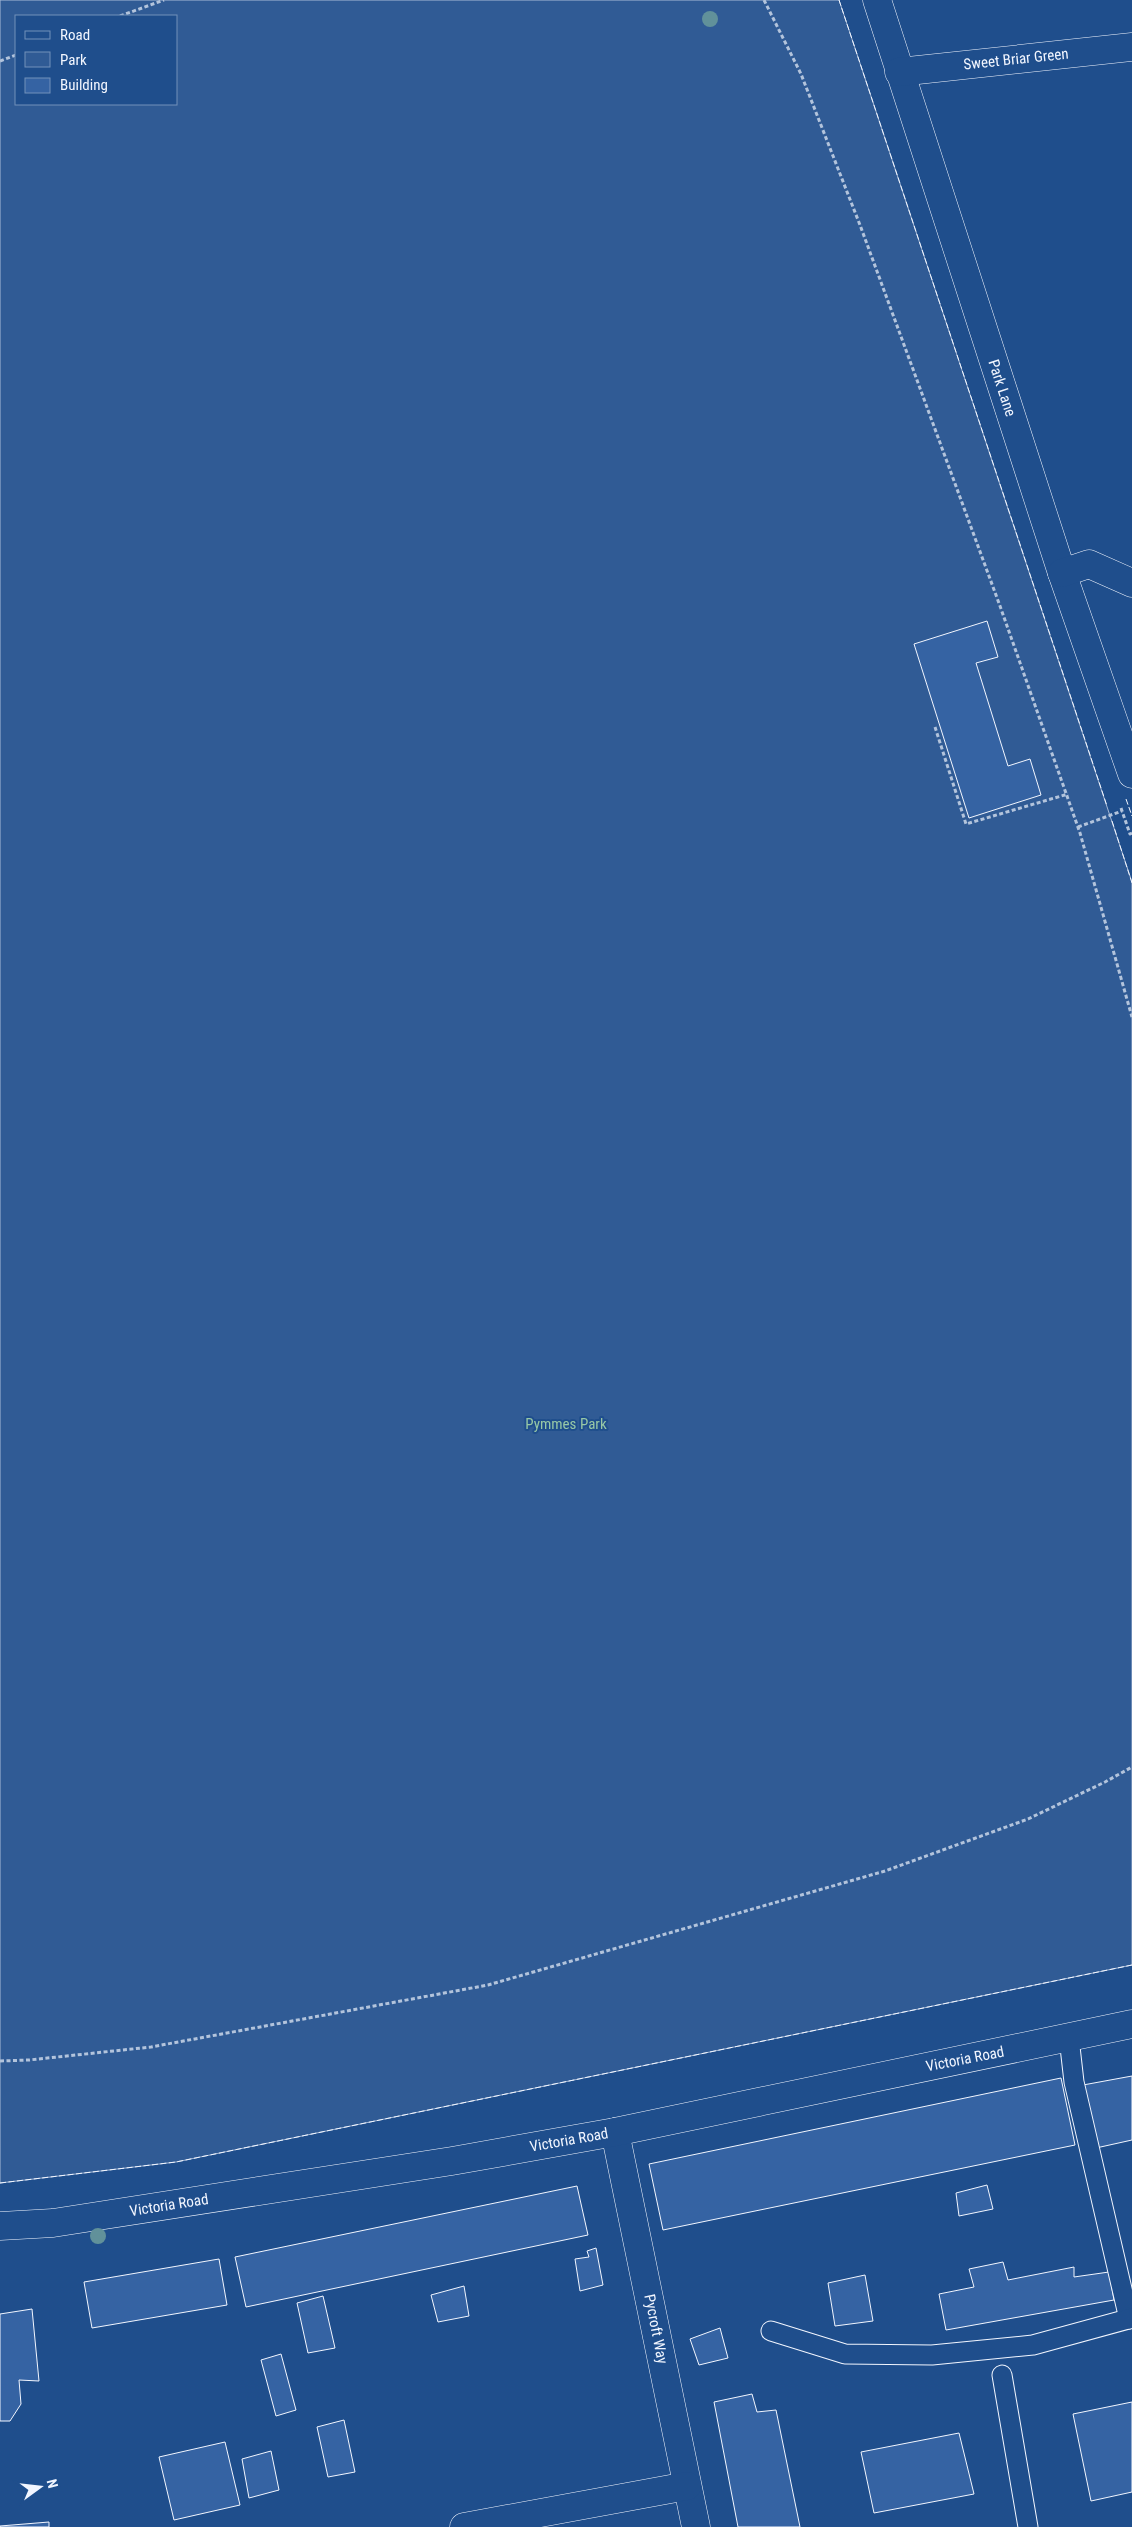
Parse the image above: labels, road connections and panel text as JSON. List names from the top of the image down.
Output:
{
  "streets": {
    "street": [
      "Sweet Briar Green",
      "Park Lane",
      "Victoria Road",
      "Pycroft Way"
    ]
  },
  "crossings": [
    ["Sweet Briar Green", "Park Lane"],
    ["Victoria Road", "Pycroft Way"]
  ],
  "parks": ["Pymmes Park"],
  "legend": ["Road", "Park", "Building"],
  "north": "right"
}
